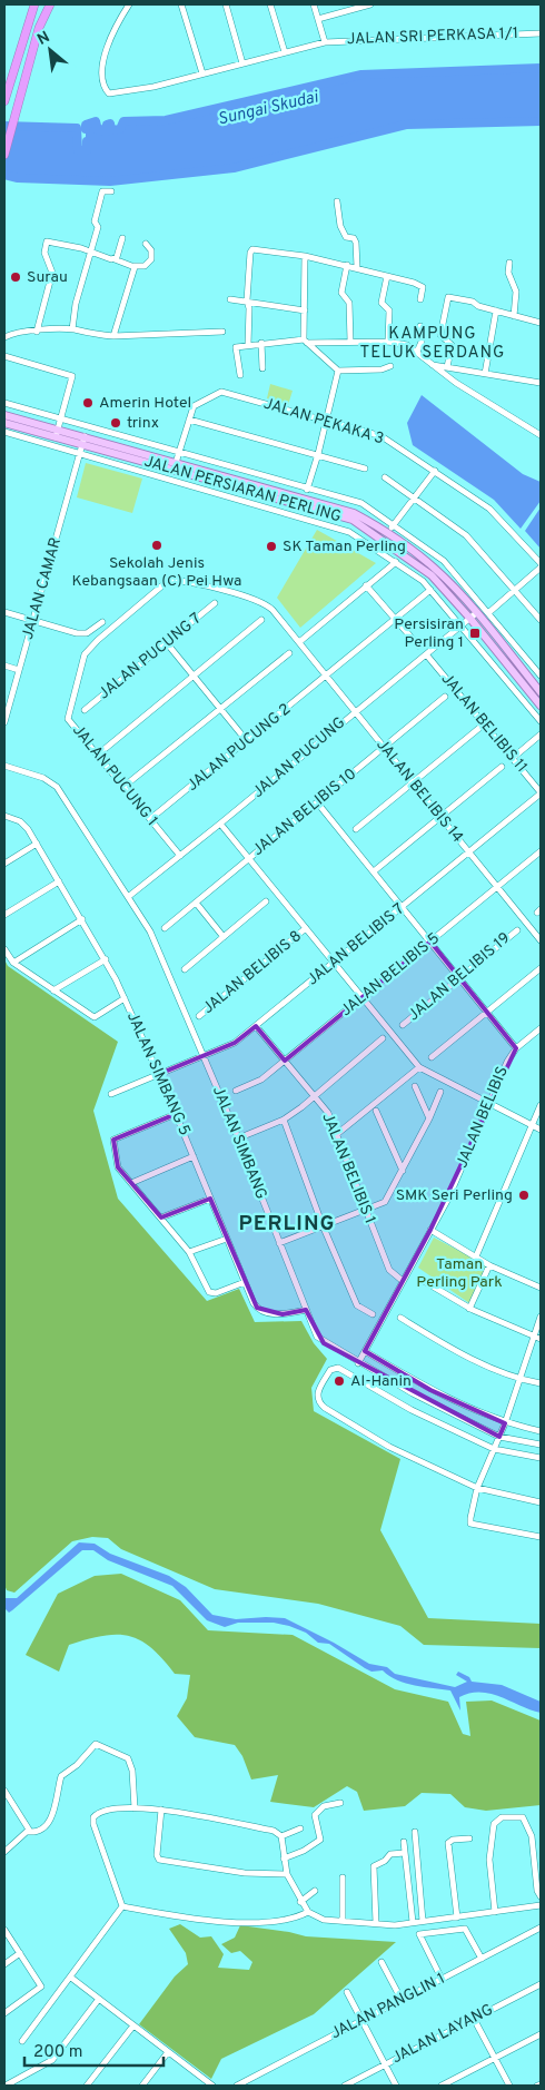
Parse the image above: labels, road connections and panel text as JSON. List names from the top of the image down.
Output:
{
  "streets": {
    "main road": ["JALAN PERSIARAN PERLING"],
    "street": [
      "JALAN SRI PERKASA 1/1",
      "JALAN PEKAKA 3",
      "JALAN CAMAR",
      "JALAN PUCUNG 7",
      "JALAN BELIBIS 11",
      "JALAN PUCUNG 2",
      "JALAN PUCUNG",
      "JALAN PUCUNG 1",
      "JALAN BELIBIS 14",
      "JALAN BELIBIS 10",
      "JALAN BELIBIS 7",
      "JALAN BELIBIS 8",
      "JALAN BELIBIS 5",
      "JALAN BELIBIS 19",
      "JALAN SIMBANG 5",
      "JALAN BELIBIS",
      "JALAN SIMBANG",
      "JALAN BELIBIS 1",
      "JALAN PANGLIN 1",
      "JALAN LAYANG"
    ]
  },
  "crossings": [
    ["JALAN PEKAKA 3", "JALAN PERSIARAN PERLING"],
    ["JALAN PERSIARAN PERLING", "JALAN CAMAR"],
    ["JALAN PERSIARAN PERLING", "JALAN PUCUNG"],
    ["JALAN BELIBIS 11", "JALAN PUCUNG"],
    ["JALAN BELIBIS 11", "JALAN BELIBIS 7"],
    ["JALAN PUCUNG 2", "JALAN PUCUNG 1"],
    ["JALAN PUCUNG 2", "JALAN BELIBIS 14"],
    ["JALAN PUCUNG", "JALAN PUCUNG 1"],
    ["JALAN PUCUNG", "JALAN BELIBIS 14"],
    ["JALAN PUCUNG", "JALAN SIMBANG"],
    ["JALAN PUCUNG 1", "JALAN BELIBIS 14"],
    ["JALAN BELIBIS 14", "JALAN BELIBIS 10"],
    ["JALAN BELIBIS 14", "JALAN BELIBIS 7"],
    ["JALAN BELIBIS 14", "JALAN BELIBIS 5"],
    ["JALAN BELIBIS 7", "JALAN SIMBANG 5"],
    ["JALAN BELIBIS 7", "JALAN SIMBANG"],
    ["JALAN BELIBIS 7", "JALAN BELIBIS 1"],
    ["JALAN BELIBIS 5", "JALAN BELIBIS 1"],
    ["JALAN SIMBANG 5", "JALAN SIMBANG"],
    ["JALAN BELIBIS", "JALAN SIMBANG"],
    ["JALAN BELIBIS", "JALAN BELIBIS 1"]
  ],
  "districts": ["KAMPUNG TELUK SERDANG", "PERLING"],
  "water": ["Sungai Skudai"],
  "parks": ["Taman Perling Park"],
  "places": {
    "other": [
      "Surau",
      "Amerin Hotel",
      "trinx",
      "Sekolah Jenis Kebangsaan (C) Pei Hwa",
      "SK Taman Perling",
      "SMK Seri Perling",
      "Al-Hanin"
    ],
    "transit": ["Persisiran Perling 1"]
  },
  "scale_bar": "200 m",
  "north": "top left"
}
